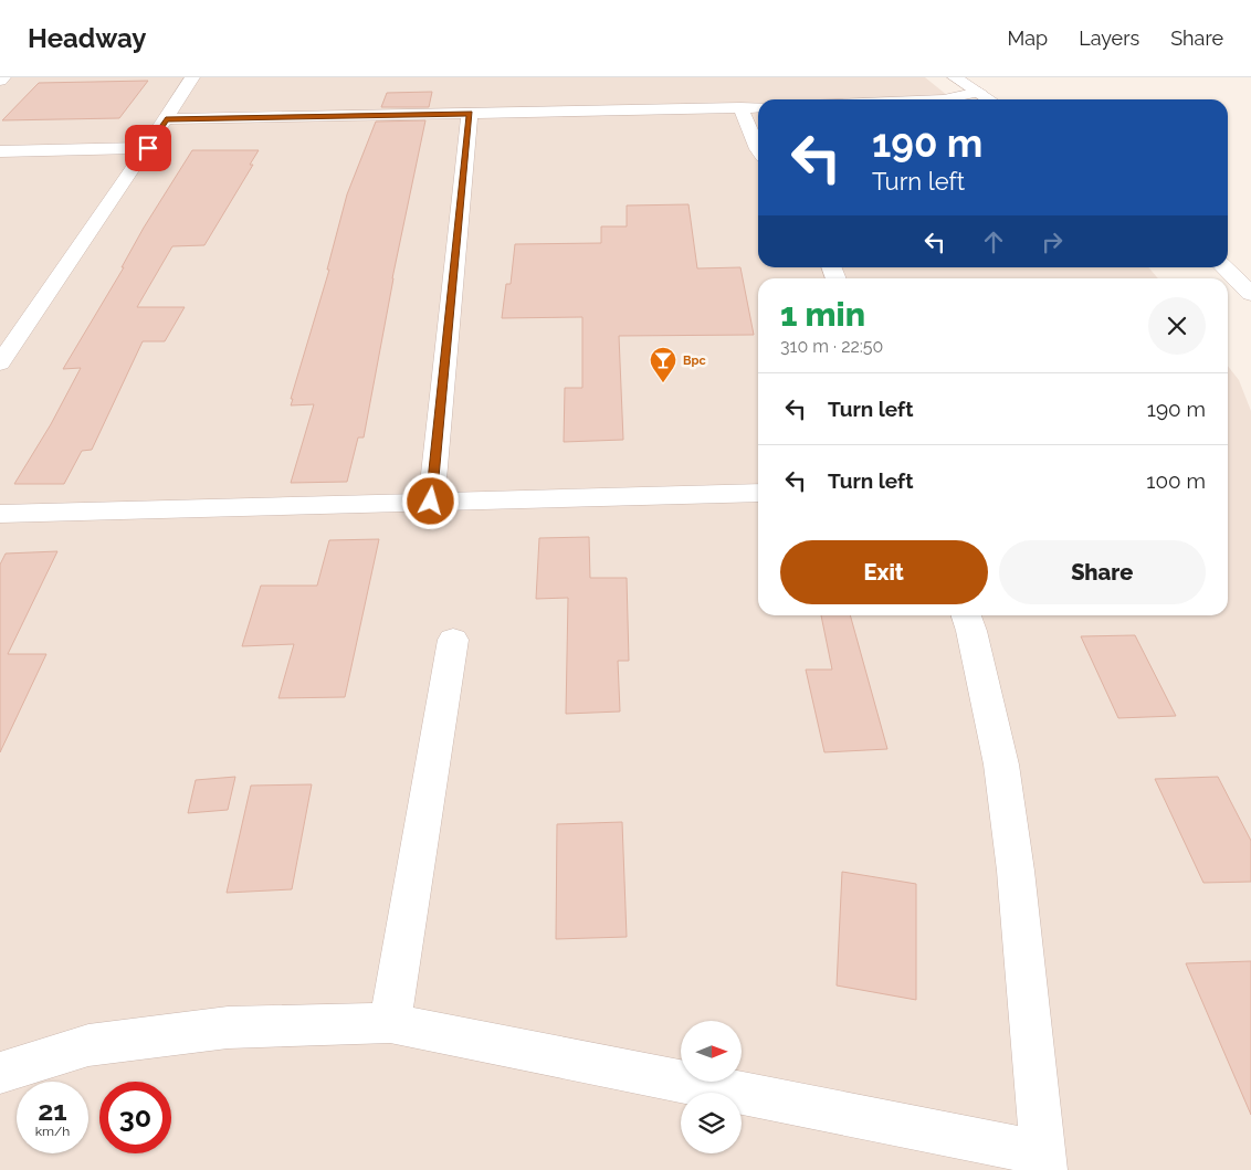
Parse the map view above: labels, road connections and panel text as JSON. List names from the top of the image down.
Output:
{
  "places": {
    "bar": ["Bpc"]
  },
  "north": "right",
  "page": {
    "header": "Headway",
    "nav": ["Map", "Layers", "Share"],
    "turn": ["190 m", "Turn left"],
    "heading": ["1 min", "310 m · 22:50"],
    "list": [
      {
        "name": "Turn left",
        "value": "190 m"
      },
      {
        "name": "Turn left",
        "value": "100 m"
      }
    ],
    "buttons": ["Exit", "Share"],
    "speed": "21 km/h",
    "limit": "30"
  }
}
